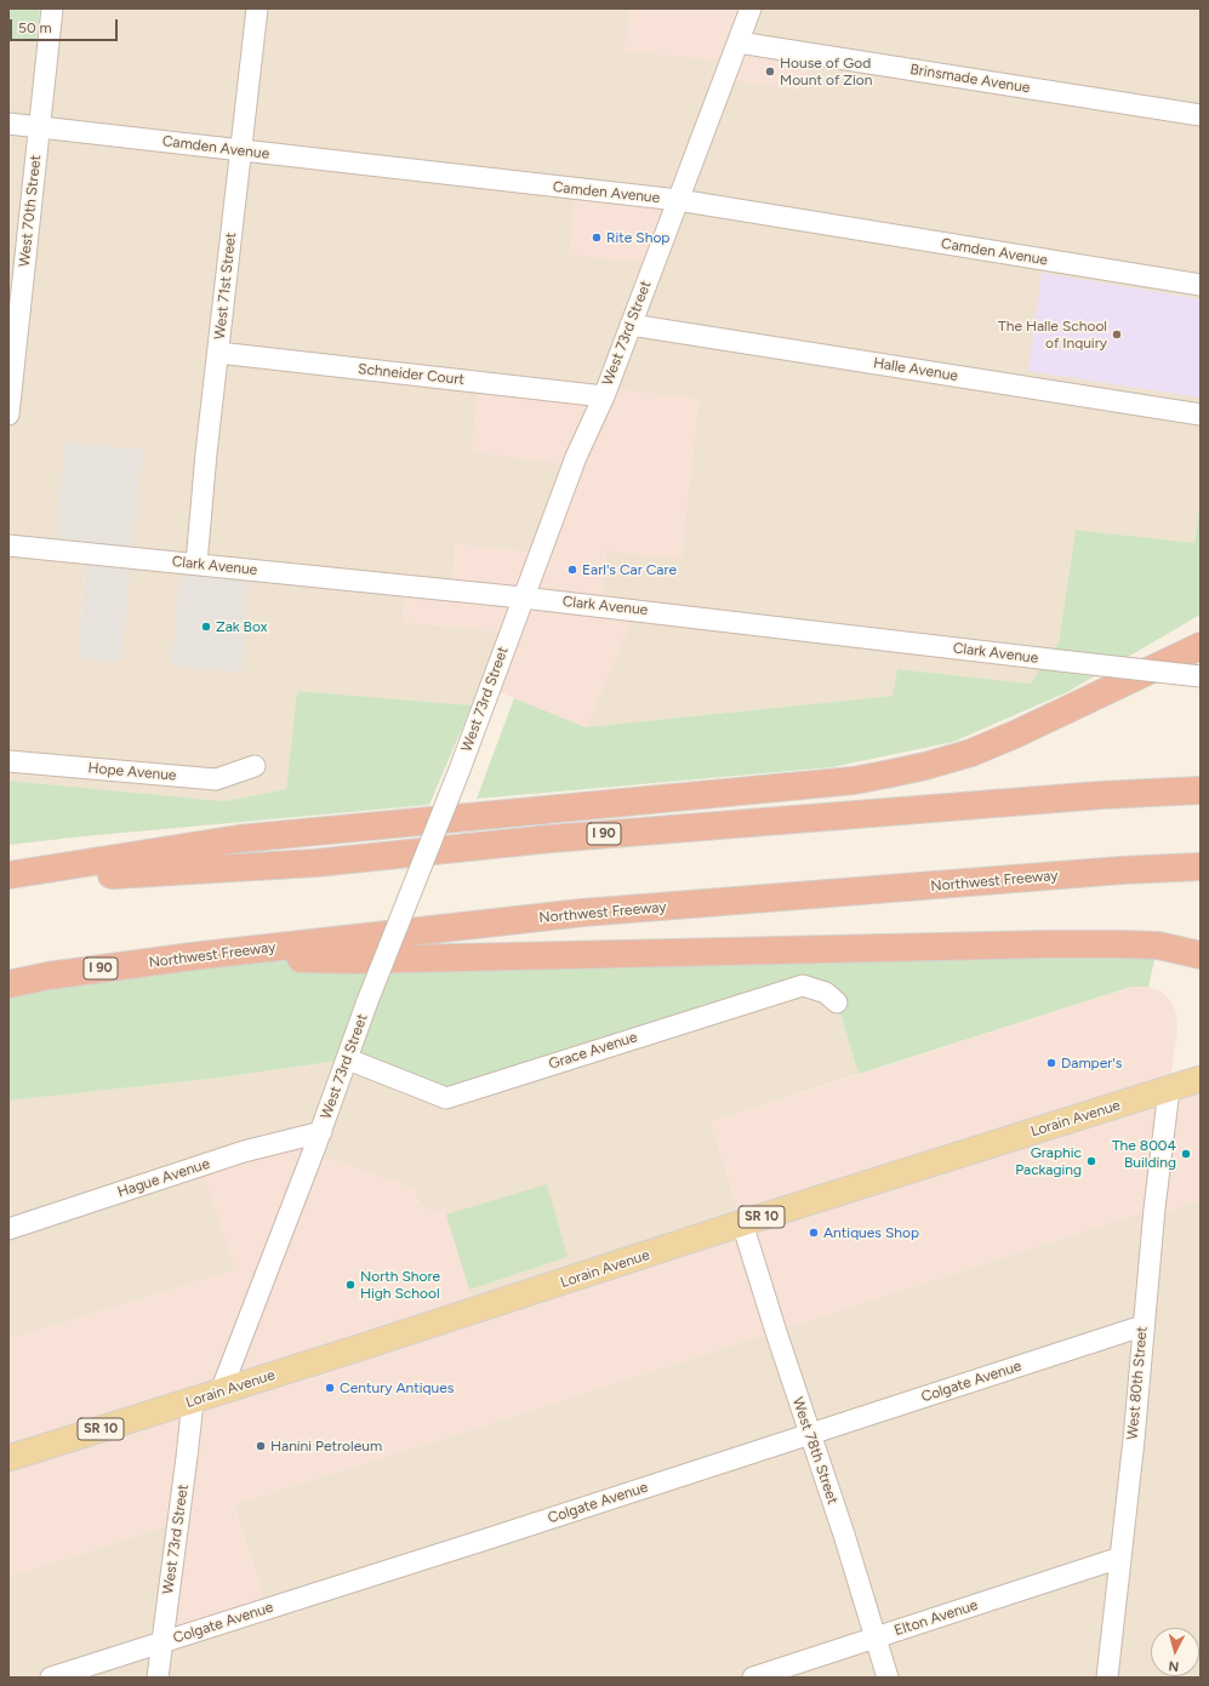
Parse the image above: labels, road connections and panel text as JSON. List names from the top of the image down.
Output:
{
  "streets": {
    "highway": ["I 90", "Northwest Freeway"],
    "main road": ["Lorain Avenue", "SR 10"],
    "street": [
      "Brinsmade Avenue",
      "Camden Avenue",
      "West 70th Street",
      "West 71st Street",
      "West 73rd Street",
      "Halle Avenue",
      "Schneider Court",
      "Clark Avenue",
      "Hope Avenue",
      "Grace Avenue",
      "Hague Avenue",
      "Colgate Avenue",
      "West 80th Street",
      "West 78th Street",
      "Elton Avenue"
    ]
  },
  "crossings": [
    ["Brinsmade Avenue", "West 73rd Street"],
    ["Camden Avenue", "West 70th Street"],
    ["Camden Avenue", "West 71st Street"],
    ["Camden Avenue", "West 73rd Street"],
    ["West 71st Street", "Schneider Court"],
    ["West 71st Street", "Clark Avenue"],
    ["West 73rd Street", "Halle Avenue"],
    ["West 73rd Street", "Schneider Court"],
    ["West 73rd Street", "Clark Avenue"],
    ["West 73rd Street", "Grace Avenue"],
    ["West 73rd Street", "Lorain Avenue"],
    ["West 73rd Street", "Hague Avenue"],
    ["West 73rd Street", "Colgate Avenue"],
    ["Lorain Avenue", "West 80th Street"],
    ["Lorain Avenue", "West 78th Street"],
    ["Colgate Avenue", "West 80th Street"],
    ["Colgate Avenue", "West 78th Street"],
    ["West 80th Street", "Elton Avenue"],
    ["West 78th Street", "Elton Avenue"]
  ],
  "places": [
    "House of God Mount of Zion",
    "Rite Shop",
    "The Halle School of Inquiry",
    "Earl's Car Care",
    "Zak Box",
    "Damper's",
    "The 8004 Building",
    "Graphic Packaging",
    "Antiques Shop",
    "North Shore High School",
    "Century Antiques",
    "Hanini Petroleum"
  ],
  "scale_bar": "50 m",
  "north": "bottom"
}
